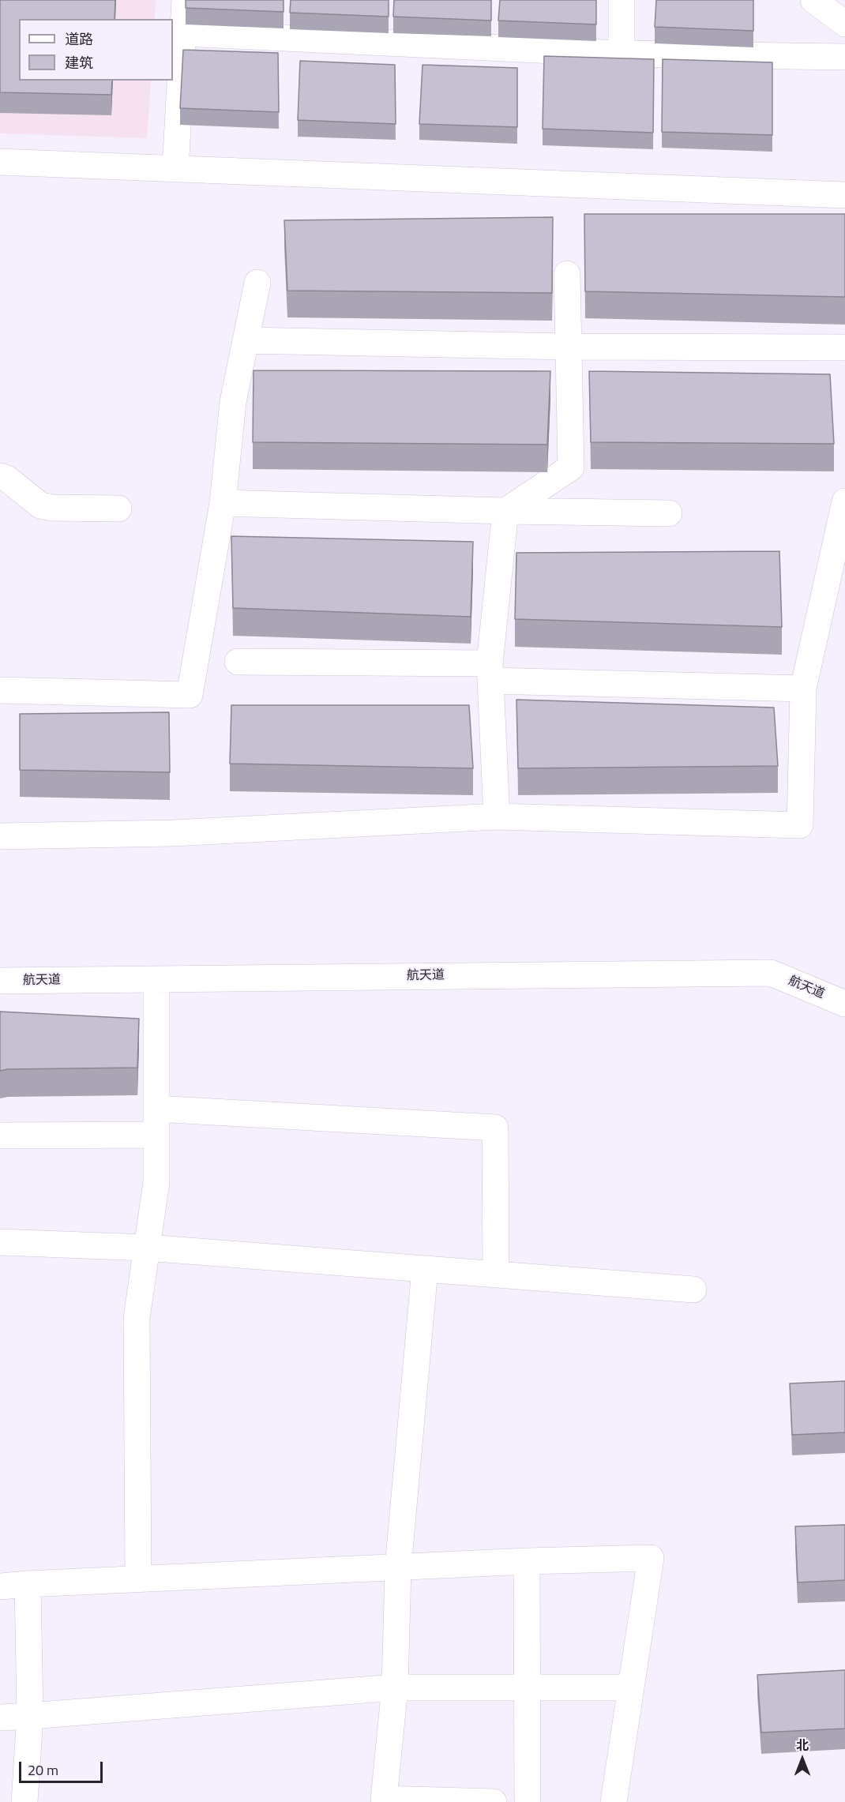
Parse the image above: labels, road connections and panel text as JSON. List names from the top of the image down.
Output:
{
  "streets": {
    "street": ["航天道"]
  },
  "legend": ["道路", "建筑"],
  "scale_bar": "20 m",
  "north": "top"
}
